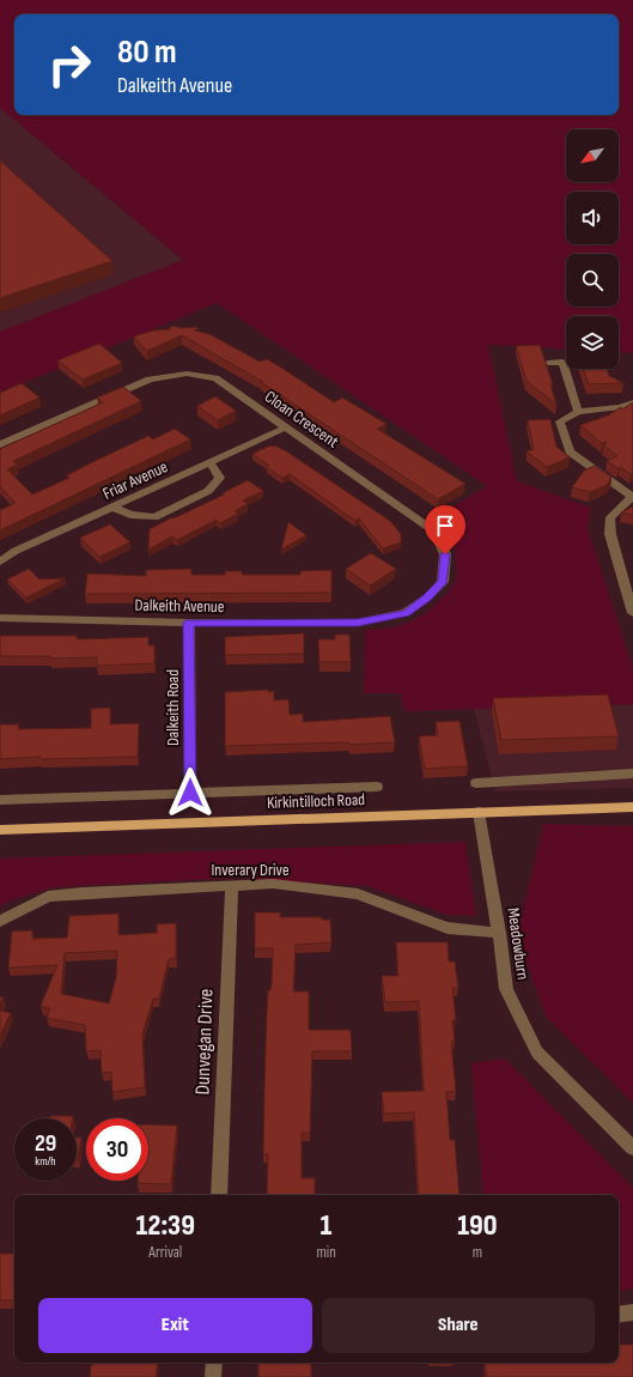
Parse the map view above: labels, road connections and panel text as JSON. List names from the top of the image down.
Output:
{
  "streets": {
    "main road": ["Kirkintilloch Road"],
    "street": [
      "Cloan Crescent",
      "Friar Avenue",
      "Dalkeith Avenue",
      "Dalkeith Road",
      "Inverary Drive",
      "Meadowburn",
      "Dunvegan Drive"
    ]
  },
  "crossings": [
    ["Cloan Crescent", "Friar Avenue"],
    ["Cloan Crescent", "Dalkeith Avenue"],
    ["Dalkeith Avenue", "Dalkeith Road"],
    ["Kirkintilloch Road", "Meadowburn"],
    ["Inverary Drive", "Meadowburn"],
    ["Inverary Drive", "Dunvegan Drive"]
  ],
  "north": "bottom left",
  "page": {
    "turn": ["80 m", "Dalkeith Avenue"],
    "speed": "29 km/h",
    "limit": "30",
    "eta": [
      "12:39",
      "Arrival",
      "1",
      "min",
      "190",
      "m"
    ],
    "buttons": ["Exit", "Share"]
  }
}
